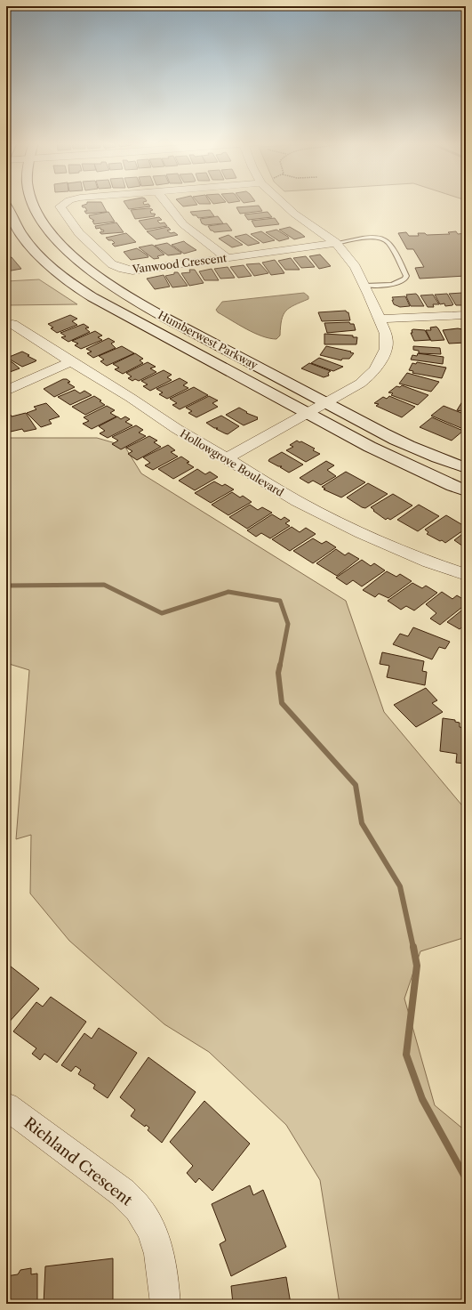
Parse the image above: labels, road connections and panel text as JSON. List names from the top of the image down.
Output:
{
  "streets": {
    "main road": ["Humberwest Parkway"],
    "street": ["Vanwood Crescent", "Hollowgrove Boulevard", "Richland Crescent"]
  }
}
